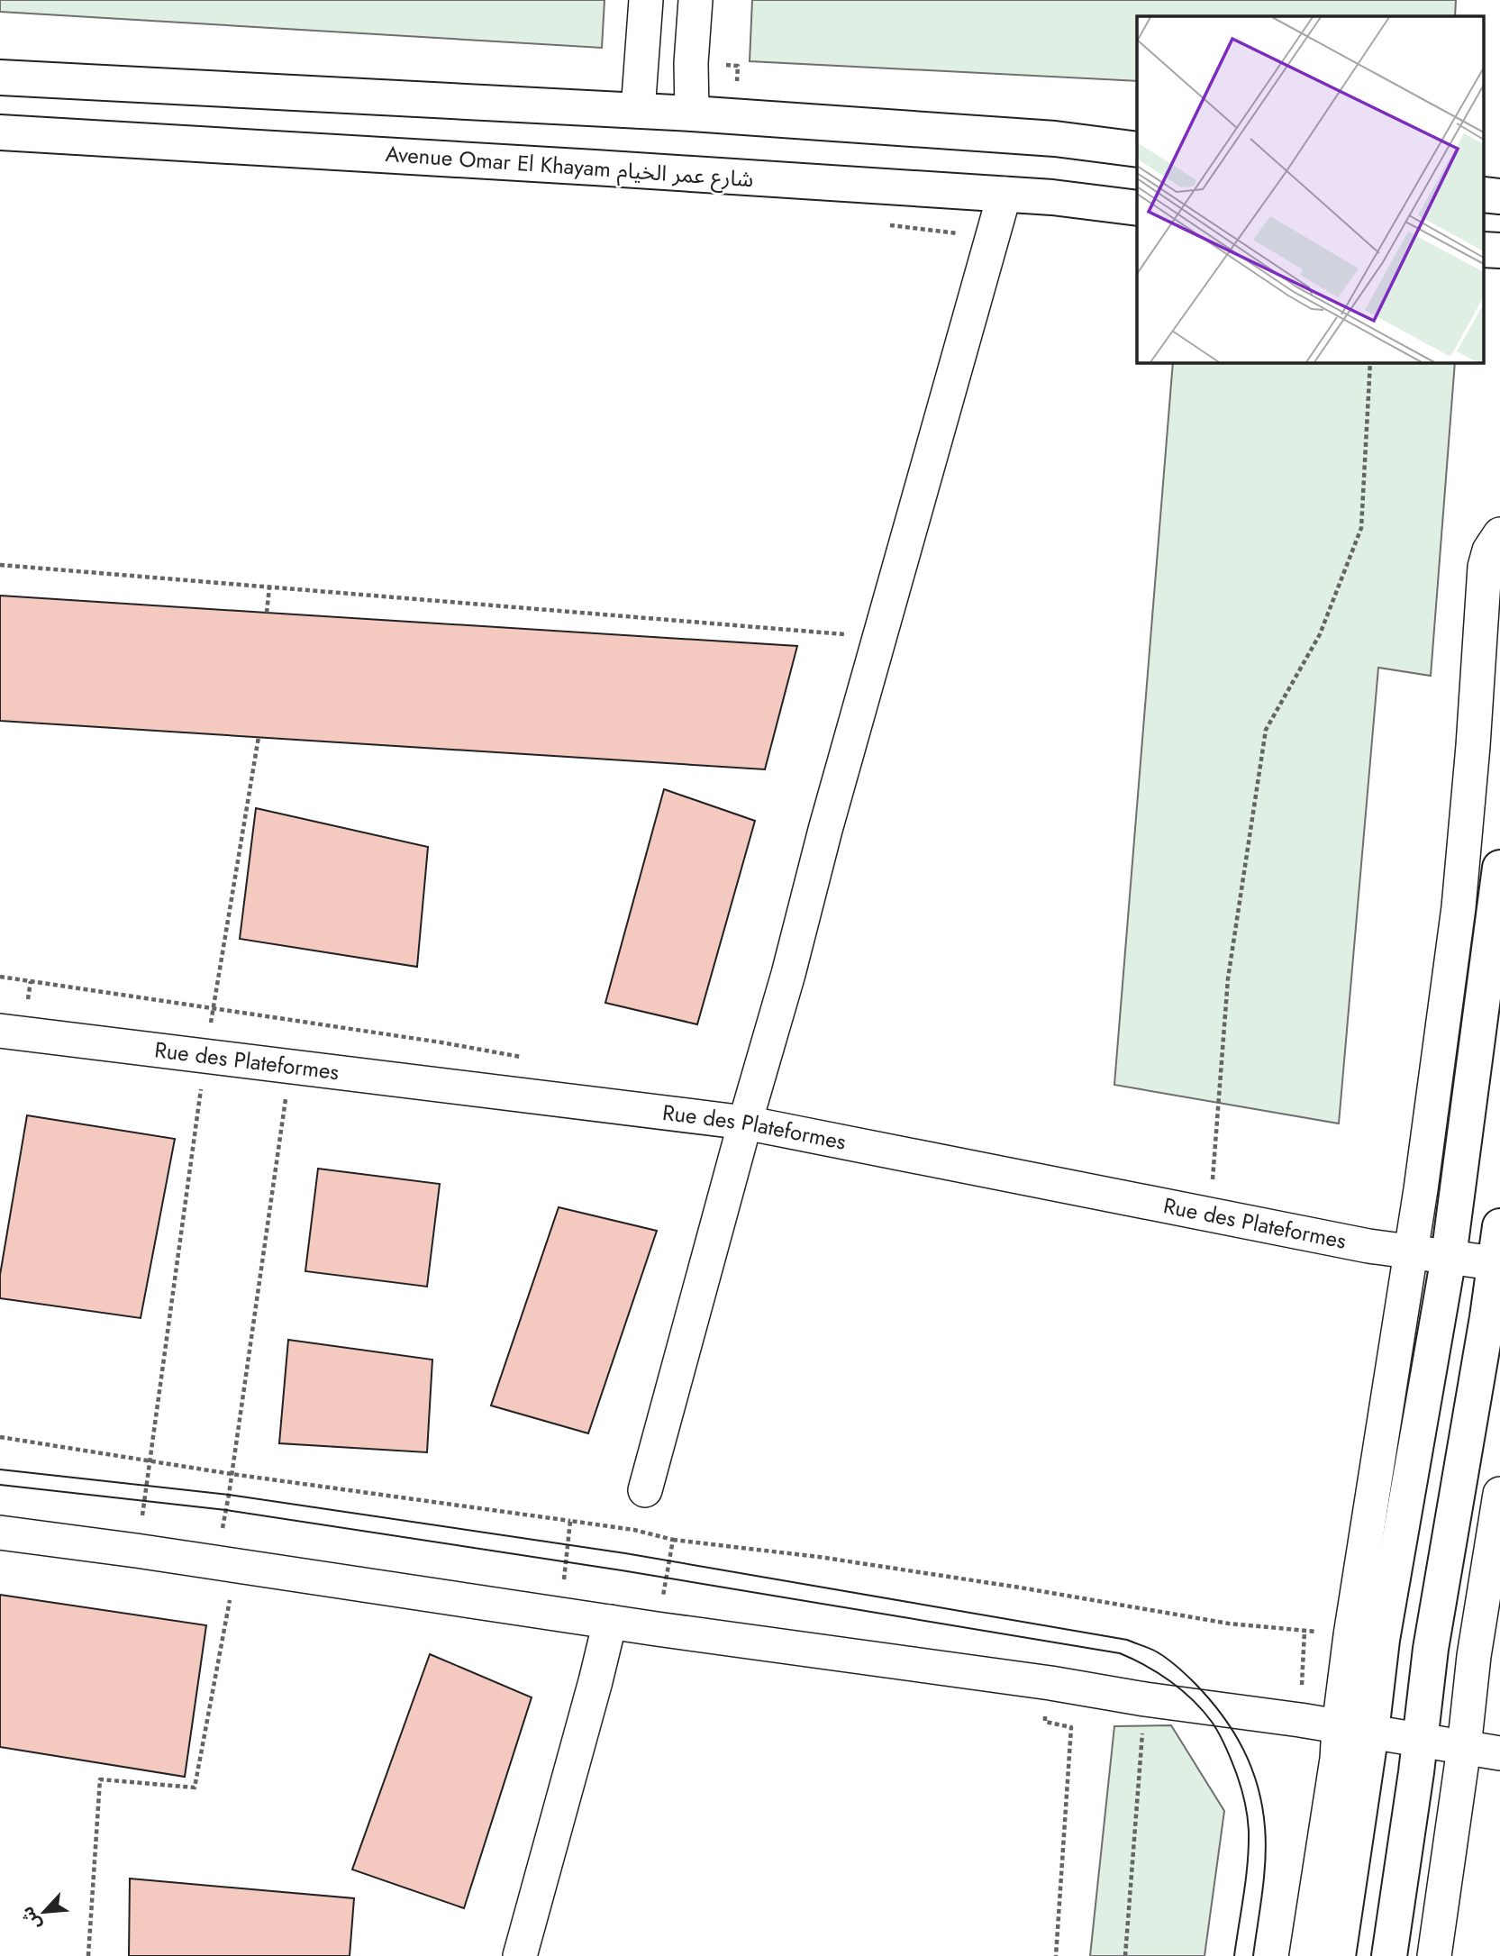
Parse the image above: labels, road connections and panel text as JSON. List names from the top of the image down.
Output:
{
  "streets": {
    "street": ["Avenue Omar El Khayam شارع عمر الخيام", "Rue des Plateformes"]
  },
  "north": "bottom left"
}
